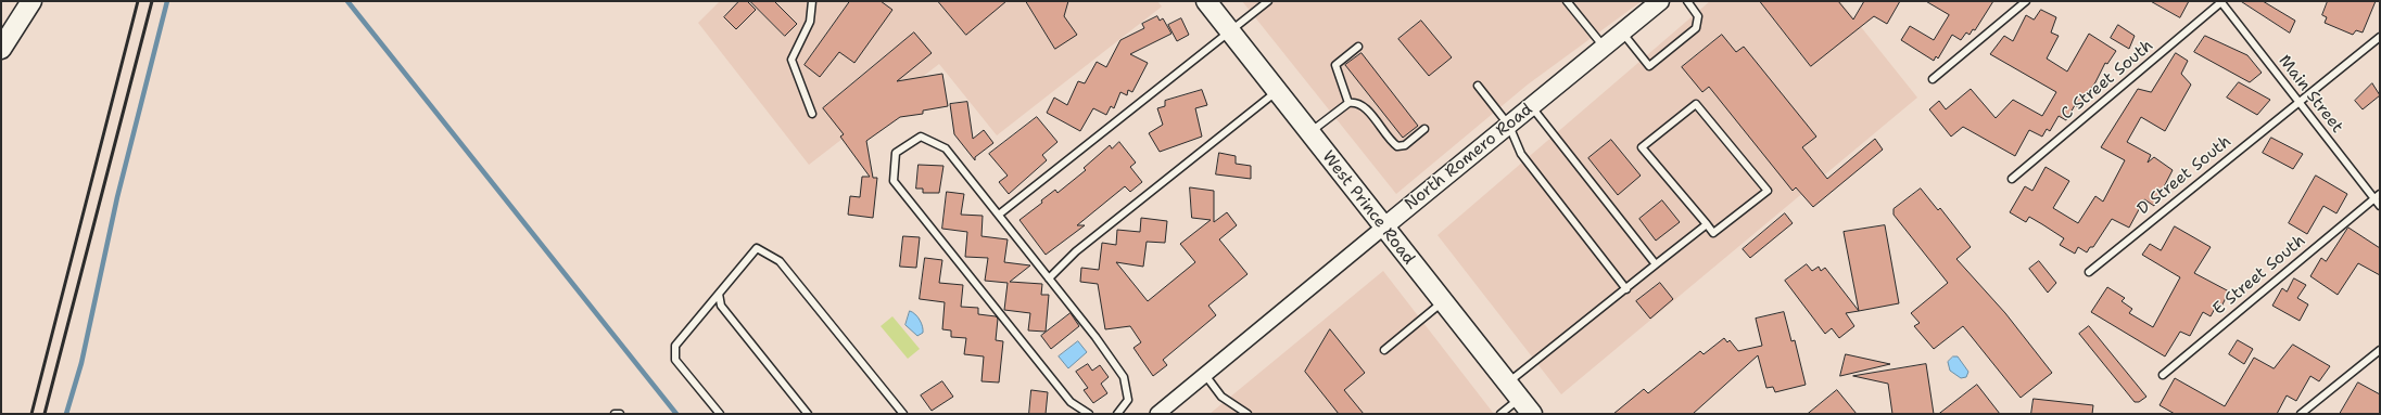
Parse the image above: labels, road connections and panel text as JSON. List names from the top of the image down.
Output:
{
  "streets": {
    "main road": ["West Prince Road"],
    "street": ["North Romero Road"],
    "lane": [
      "C Street South",
      "Main Street",
      "D Street South",
      "E Street South"
    ]
  },
  "crossings": [
    ["C Street South", "Main Street"],
    ["Main Street", "D Street South"],
    ["Main Street", "E Street South"],
    ["North Romero Road", "West Prince Road"]
  ]
}
